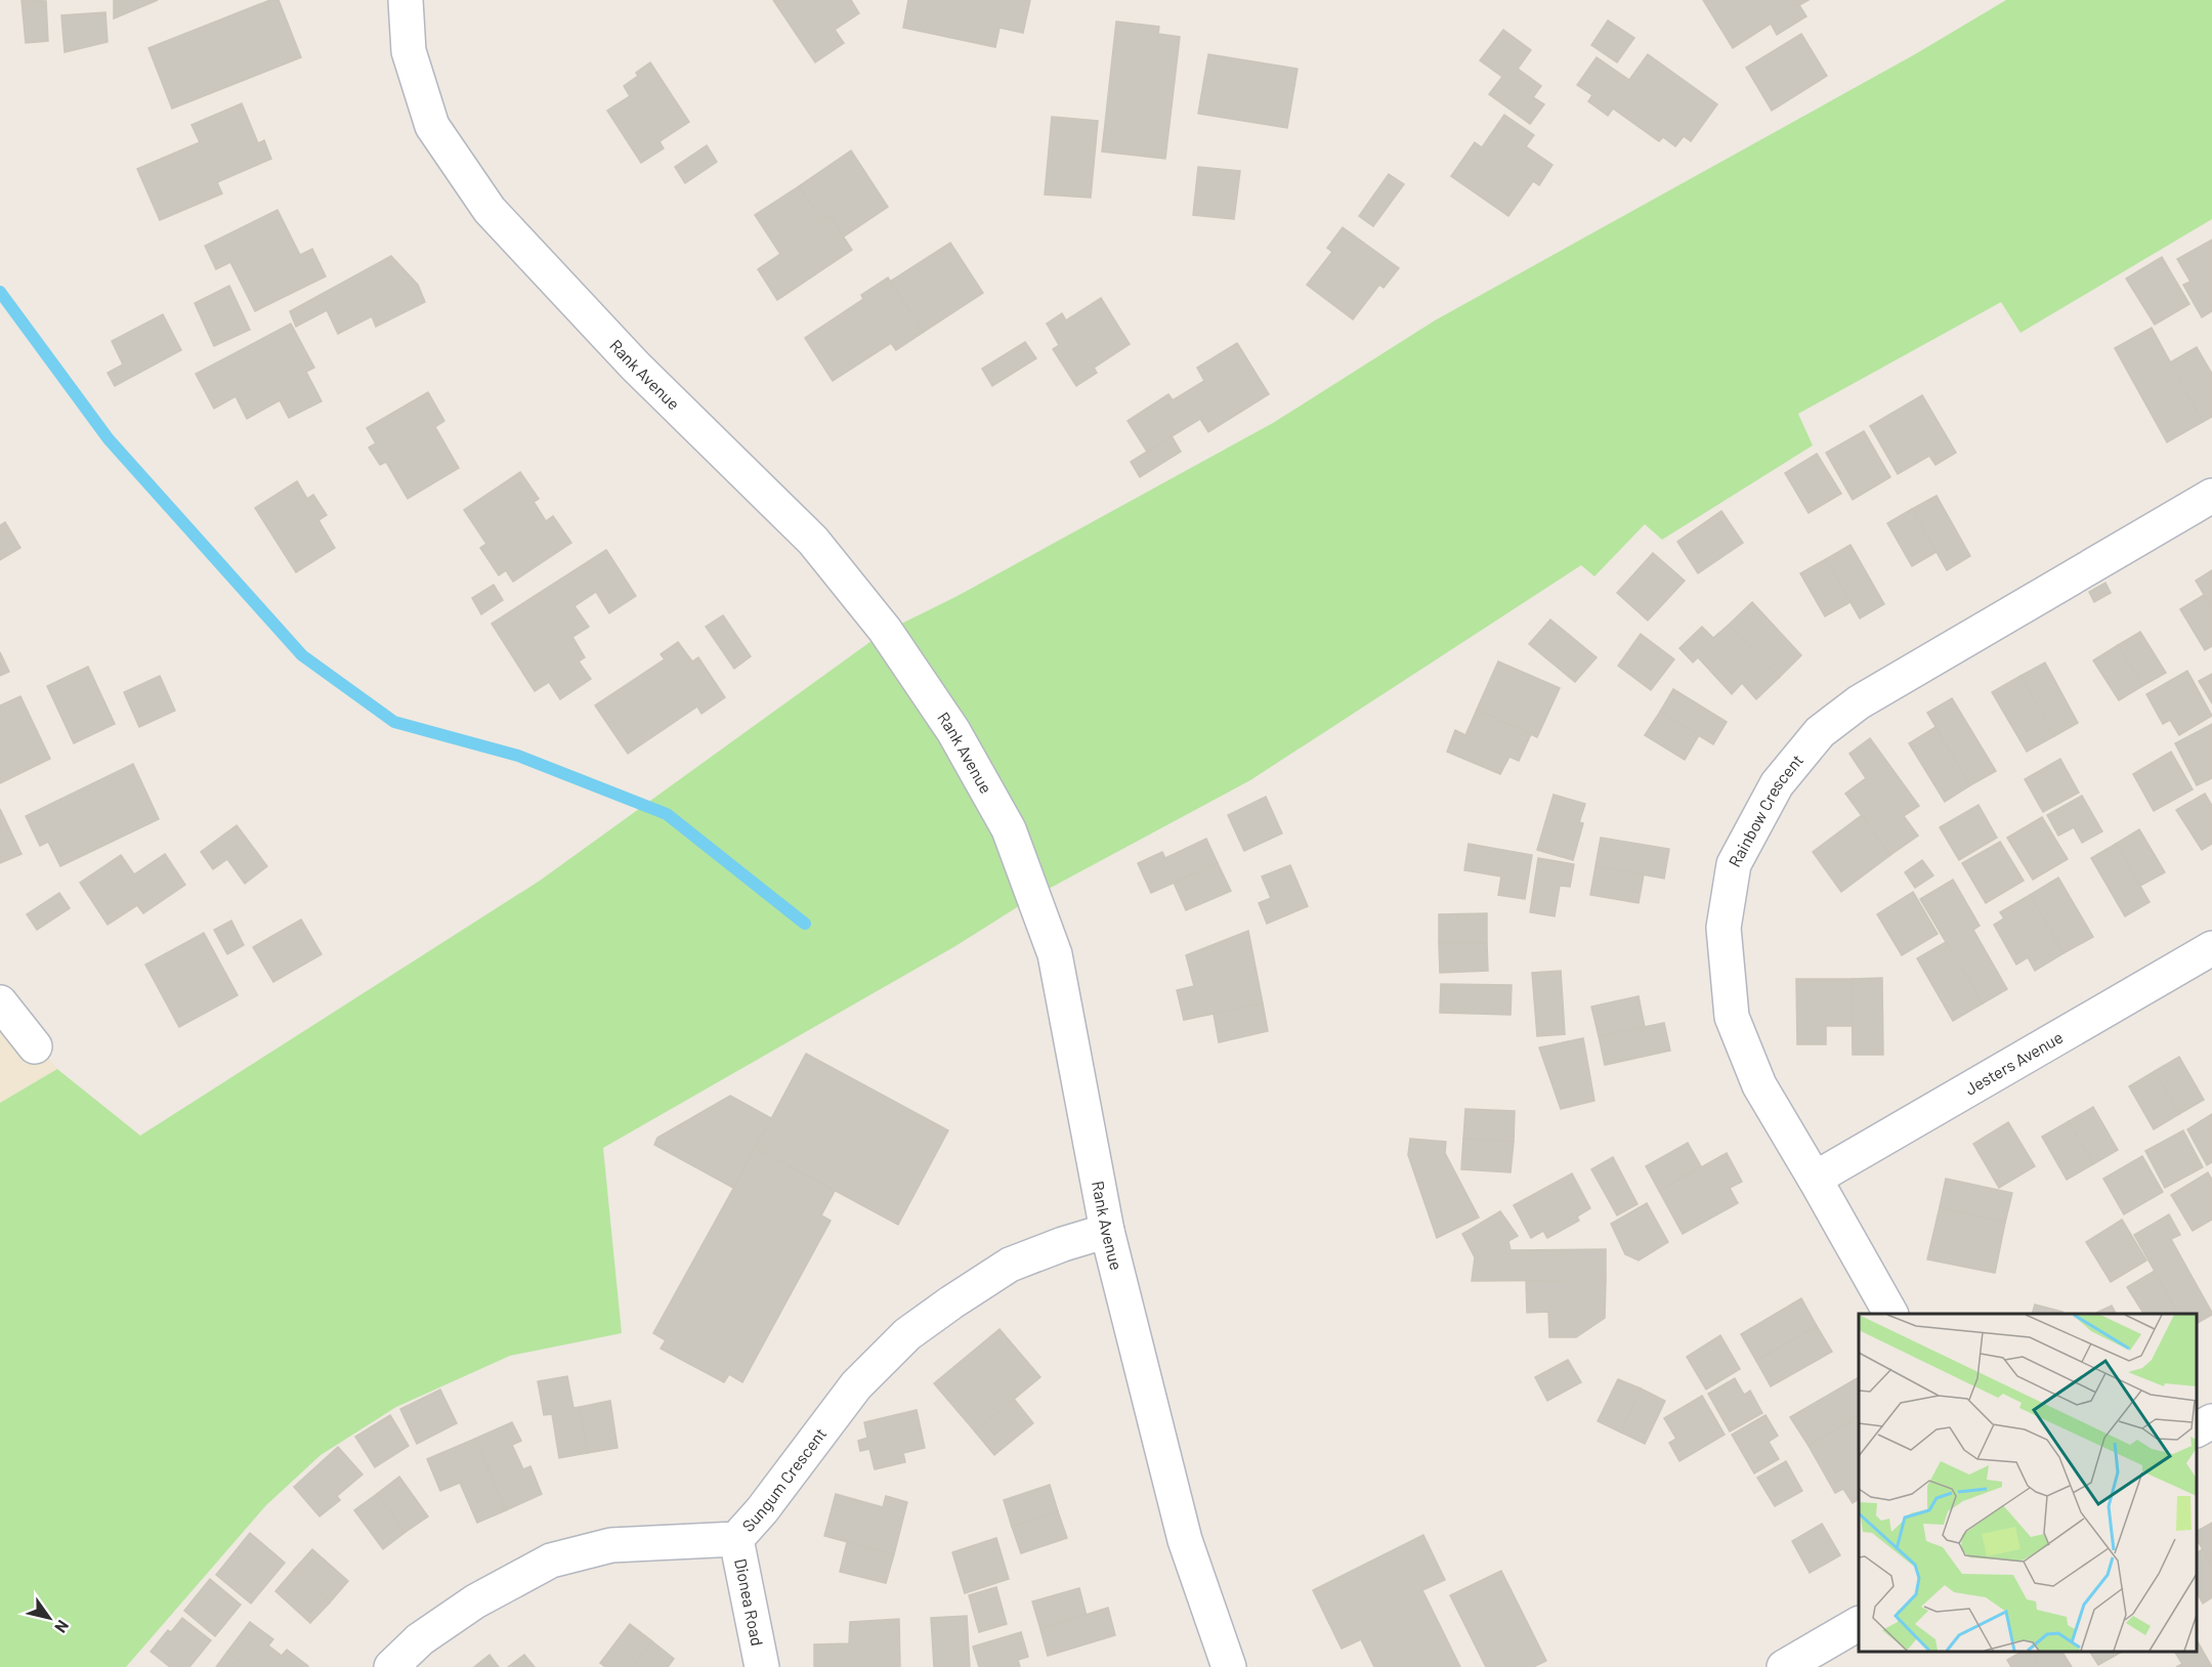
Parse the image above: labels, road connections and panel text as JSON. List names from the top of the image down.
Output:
{
  "streets": {
    "street": [
      "Rank Avenue",
      "Rainbow Crescent",
      "Jesters Avenue",
      "Sungum Crescent",
      "Dionea Road"
    ]
  },
  "crossings": [
    ["Rank Avenue", "Sungum Crescent"],
    ["Rainbow Crescent", "Jesters Avenue"],
    ["Sungum Crescent", "Dionea Road"]
  ],
  "north": "bottom right"
}
